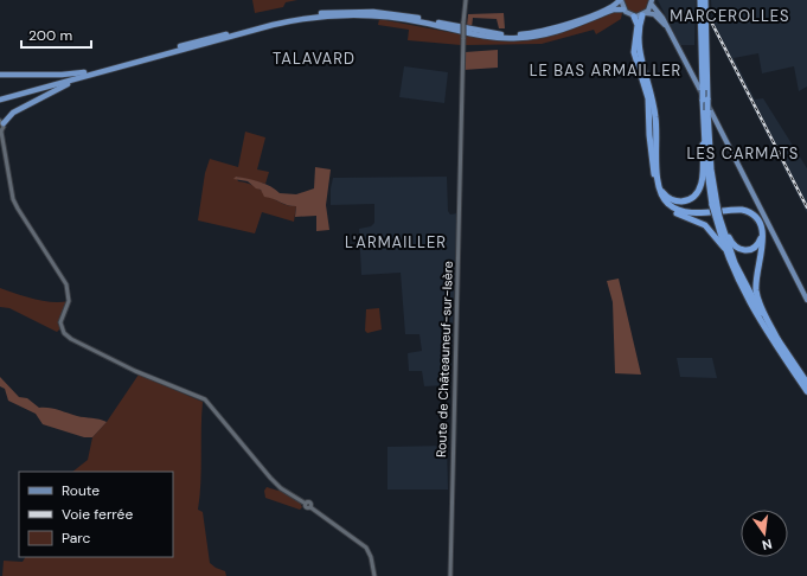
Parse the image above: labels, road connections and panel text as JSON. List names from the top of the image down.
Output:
{
  "streets": {
    "street": ["Route de Châteauneuf-sur-Isère"]
  },
  "districts": [
    "MARCEROLLES",
    "TALAVARD",
    "LE BAS ARMAILLER",
    "LES CARMATS",
    "L'ARMAILLER"
  ],
  "legend": ["Route", "Voie ferrée", "Parc"],
  "scale_bar": "200 m",
  "north": "bottom"
}
